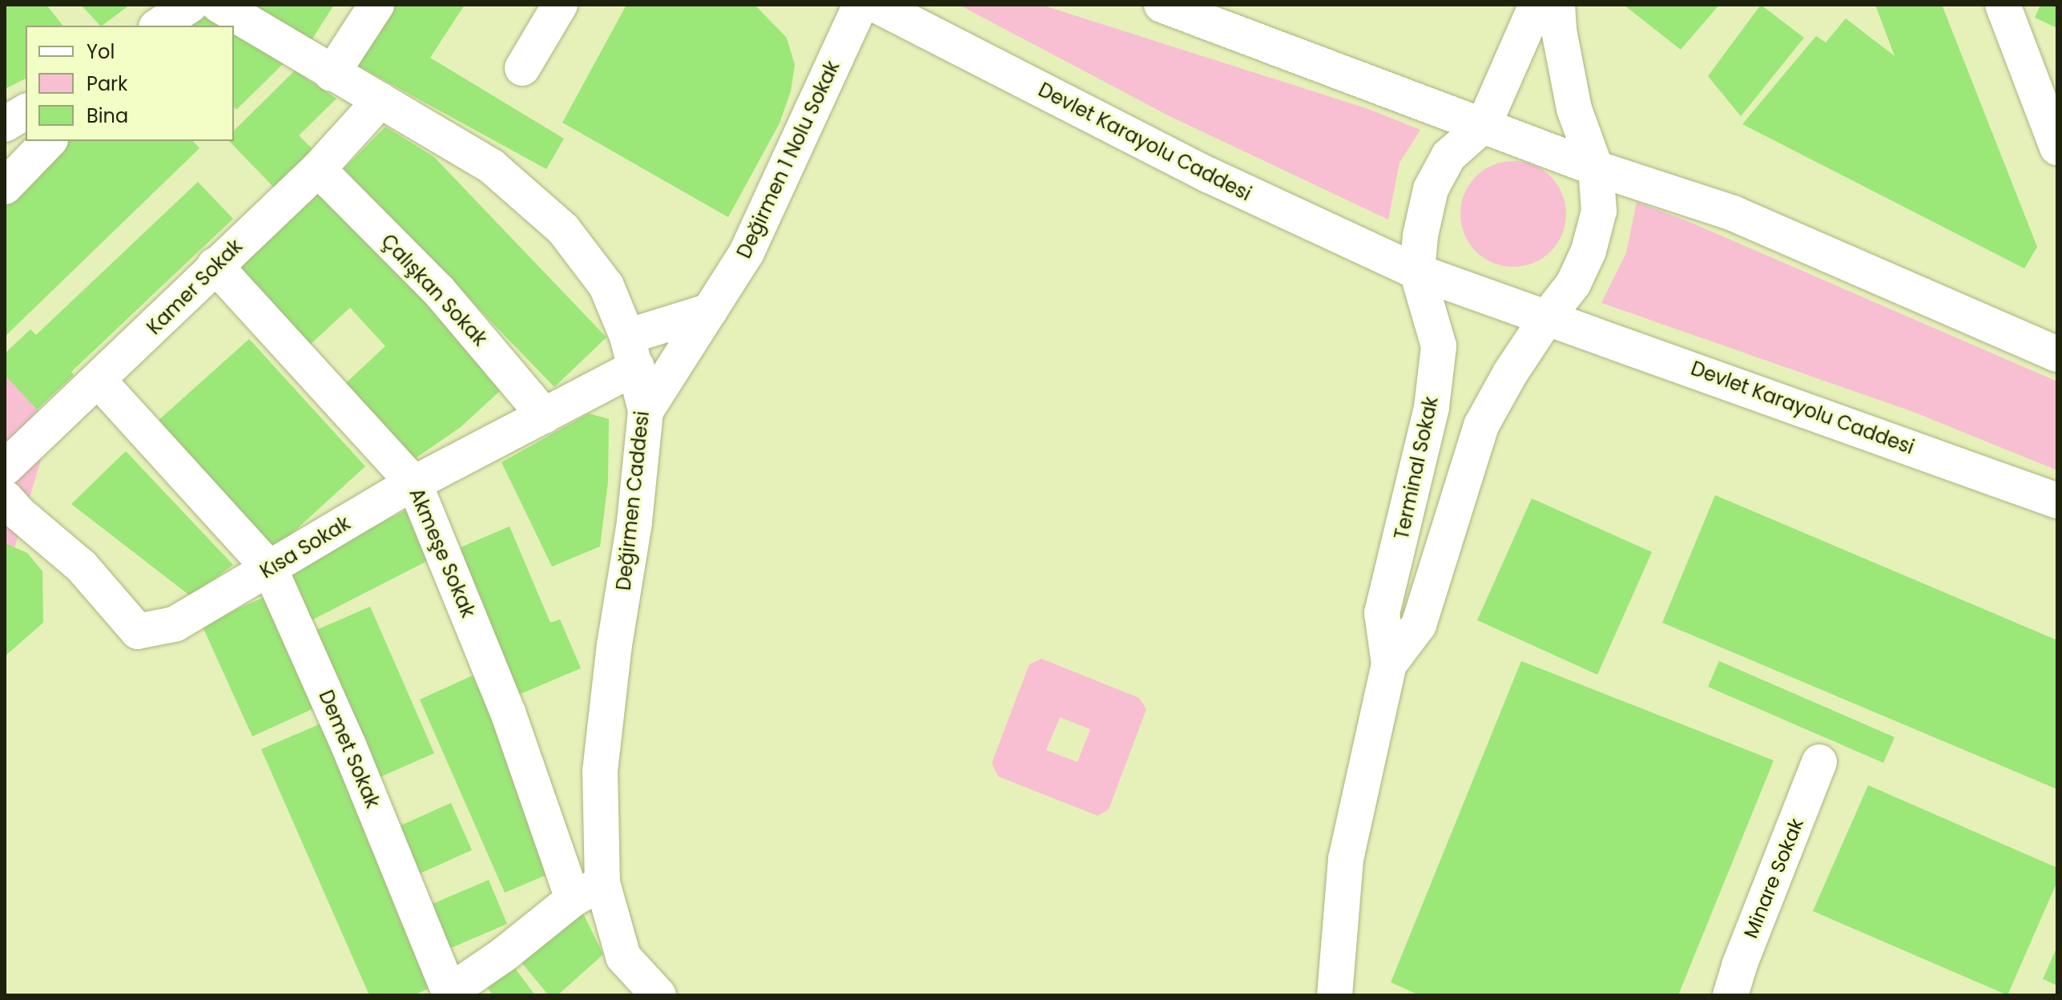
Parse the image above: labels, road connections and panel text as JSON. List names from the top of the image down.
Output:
{
  "streets": {
    "street": [
      "Devlet Karayolu Caddesi",
      "Değirmen 1 Nolu Sokak",
      "Kamer Sokak",
      "Çalışkan Sokak",
      "Terminal Sokak",
      "Değirmen Caddesi",
      "Kısa Sokak",
      "Akmeşe Sokak",
      "Demet Sokak",
      "Minare Sokak"
    ]
  },
  "crossings": [
    ["Devlet Karayolu Caddesi", "Terminal Sokak"],
    ["Değirmen 1 Nolu Sokak", "Değirmen Caddesi"],
    ["Kamer Sokak", "Çalışkan Sokak"],
    ["Kamer Sokak", "Değirmen Caddesi"],
    ["Kamer Sokak", "Akmeşe Sokak"],
    ["Kamer Sokak", "Demet Sokak"],
    ["Çalışkan Sokak", "Kısa Sokak"],
    ["Değirmen Caddesi", "Kısa Sokak"],
    ["Değirmen Caddesi", "Akmeşe Sokak"],
    ["Değirmen Caddesi", "Demet Sokak"],
    ["Kısa Sokak", "Akmeşe Sokak"],
    ["Kısa Sokak", "Demet Sokak"],
    ["Akmeşe Sokak", "Demet Sokak"]
  ],
  "legend": ["Yol", "Park", "Bina"]
}
